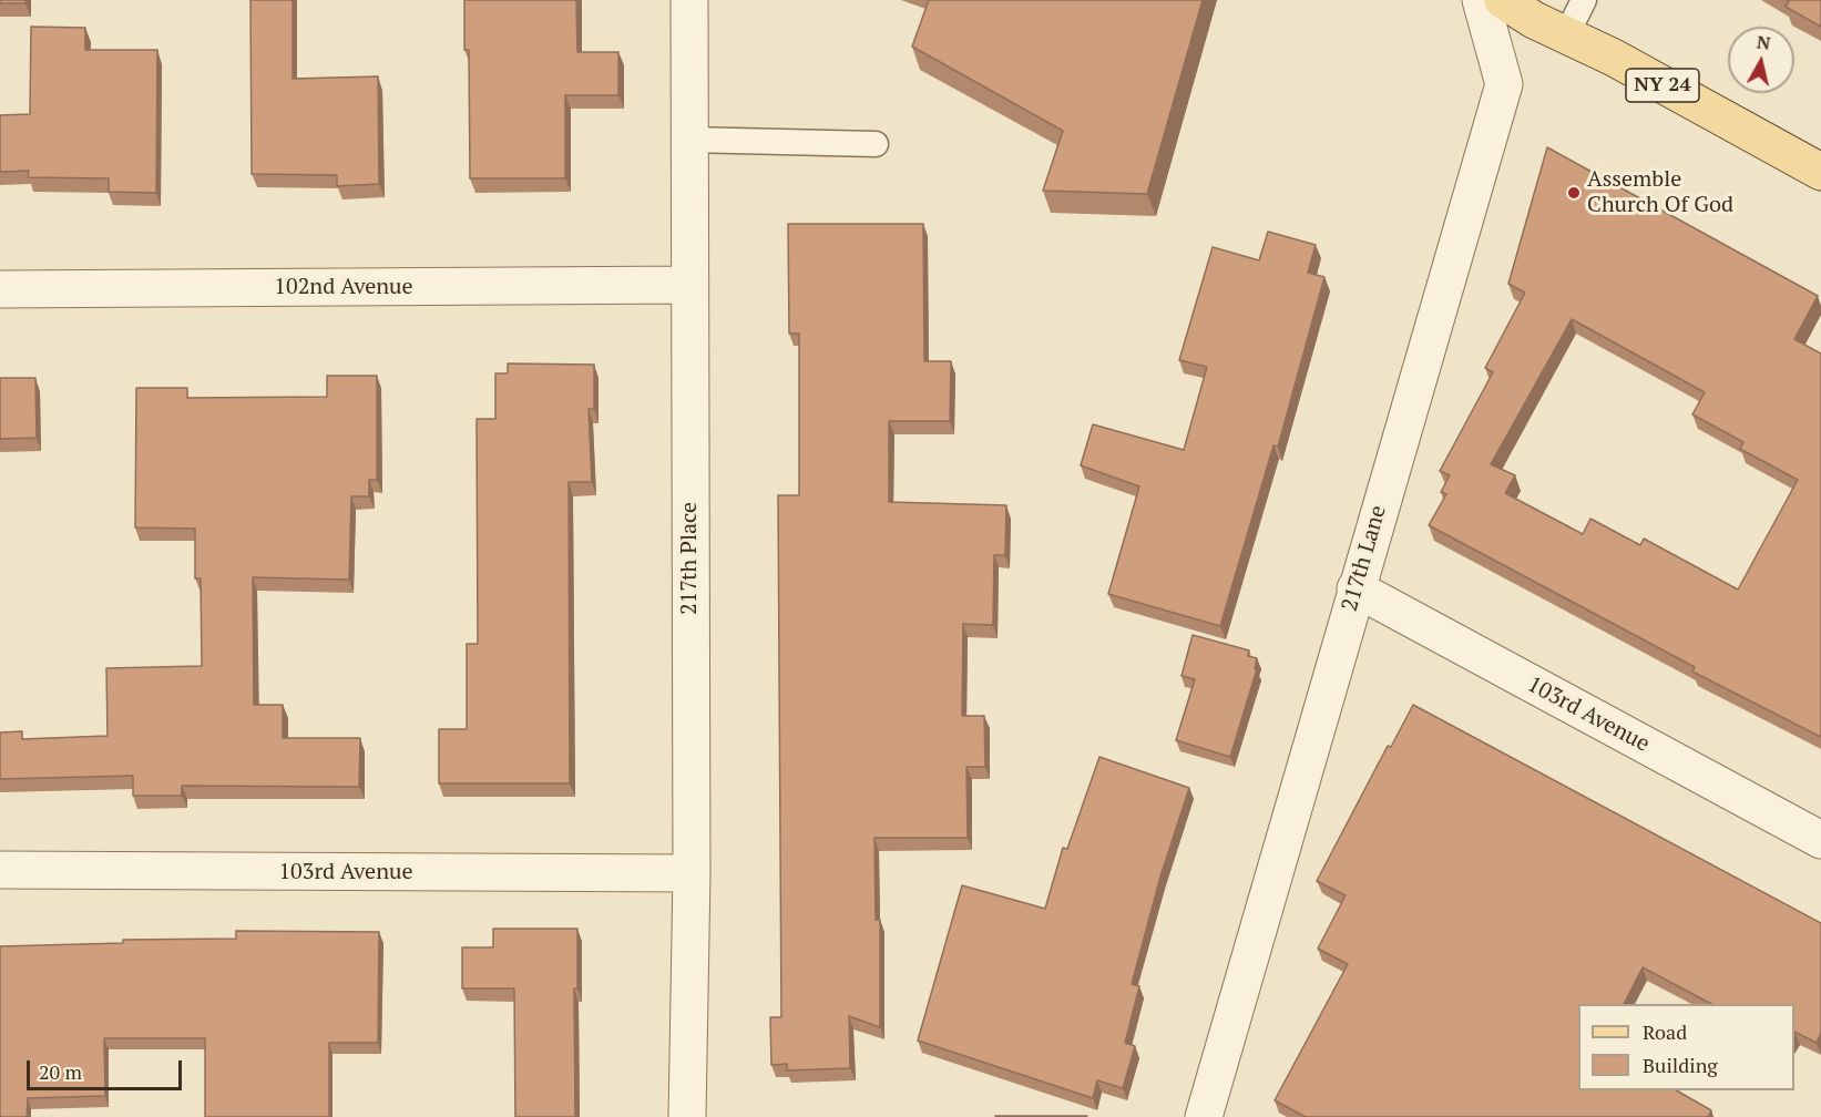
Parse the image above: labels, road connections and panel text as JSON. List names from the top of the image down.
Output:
{
  "streets": {
    "main road": ["NY 24"],
    "street": [
      "102nd Avenue",
      "217th Place",
      "217th Lane",
      "103rd Avenue"
    ]
  },
  "crossings": [
    ["102nd Avenue", "217th Place"],
    ["217th Place", "103rd Avenue"],
    ["217th Lane", "103rd Avenue"]
  ],
  "places": ["Assemble Church Of God"],
  "legend": ["Road", "Building"],
  "scale_bar": "20 m",
  "north": "top"
}
